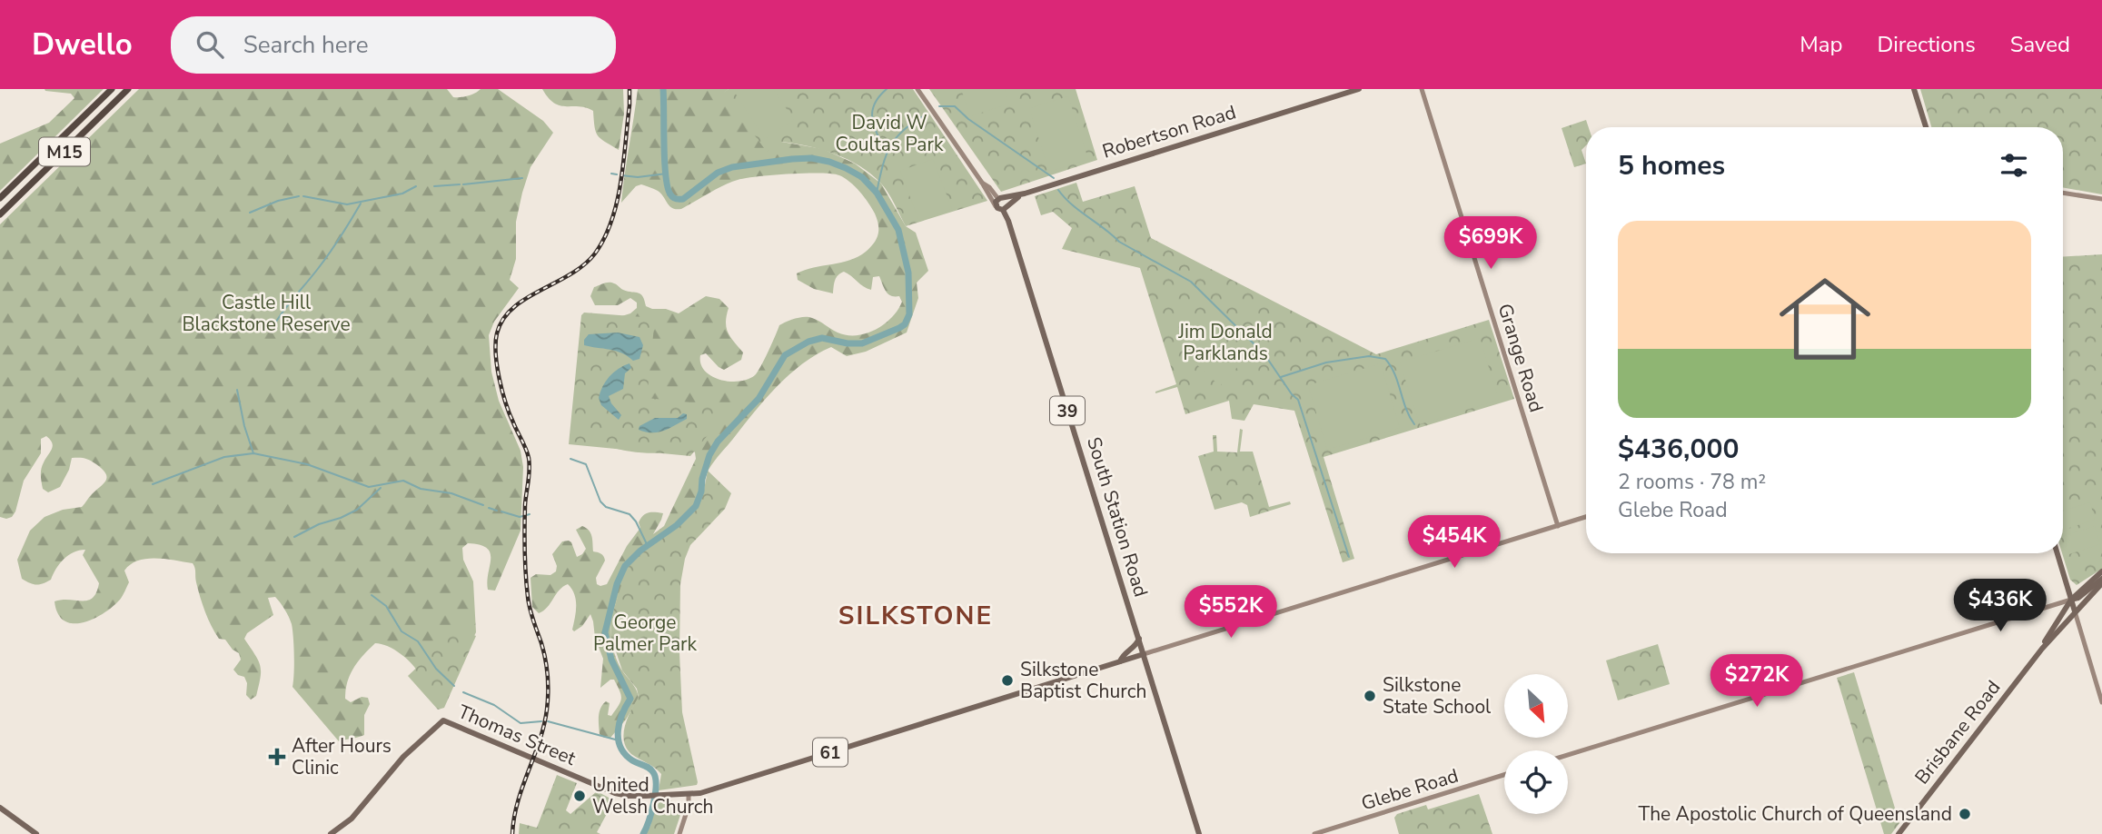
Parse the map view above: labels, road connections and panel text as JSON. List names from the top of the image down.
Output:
{
  "streets": {
    "highway": ["M15"],
    "main road": [
      "Robertson Road",
      "Grange Road",
      "39",
      "South Station Road",
      "Brisbane Road",
      "Thomas Street",
      "61",
      "Glebe Road"
    ]
  },
  "crossings": [
    ["Robertson Road", "South Station Road"],
    ["South Station Road", "61"],
    ["Thomas Street", "61"]
  ],
  "districts": ["SILKSTONE"],
  "parks": [
    "David W Coultas Park",
    "Castle Hill Blackstone Reserve",
    "Jim Donald Parklands",
    "George Palmer Park"
  ],
  "places": {
    "other": [
      "Silkstone Baptist Church",
      "Silkstone State School",
      "United Welsh Church",
      "The Apostolic Church of Queensland"
    ],
    "health": ["After Hours Clinic"]
  },
  "north": "bottom right",
  "page": {
    "header": "Dwello",
    "search": "Search here",
    "nav": ["Map", "Directions", "Saved"],
    "heading": "5 homes",
    "list": [
      {
        "name": "$436,000",
        "note": "2 rooms · 78 m² · Glebe Road"
      }
    ],
    "price": [
      "$699K",
      "$454K",
      "$436K",
      "$552K",
      "$272K"
    ]
  }
}
